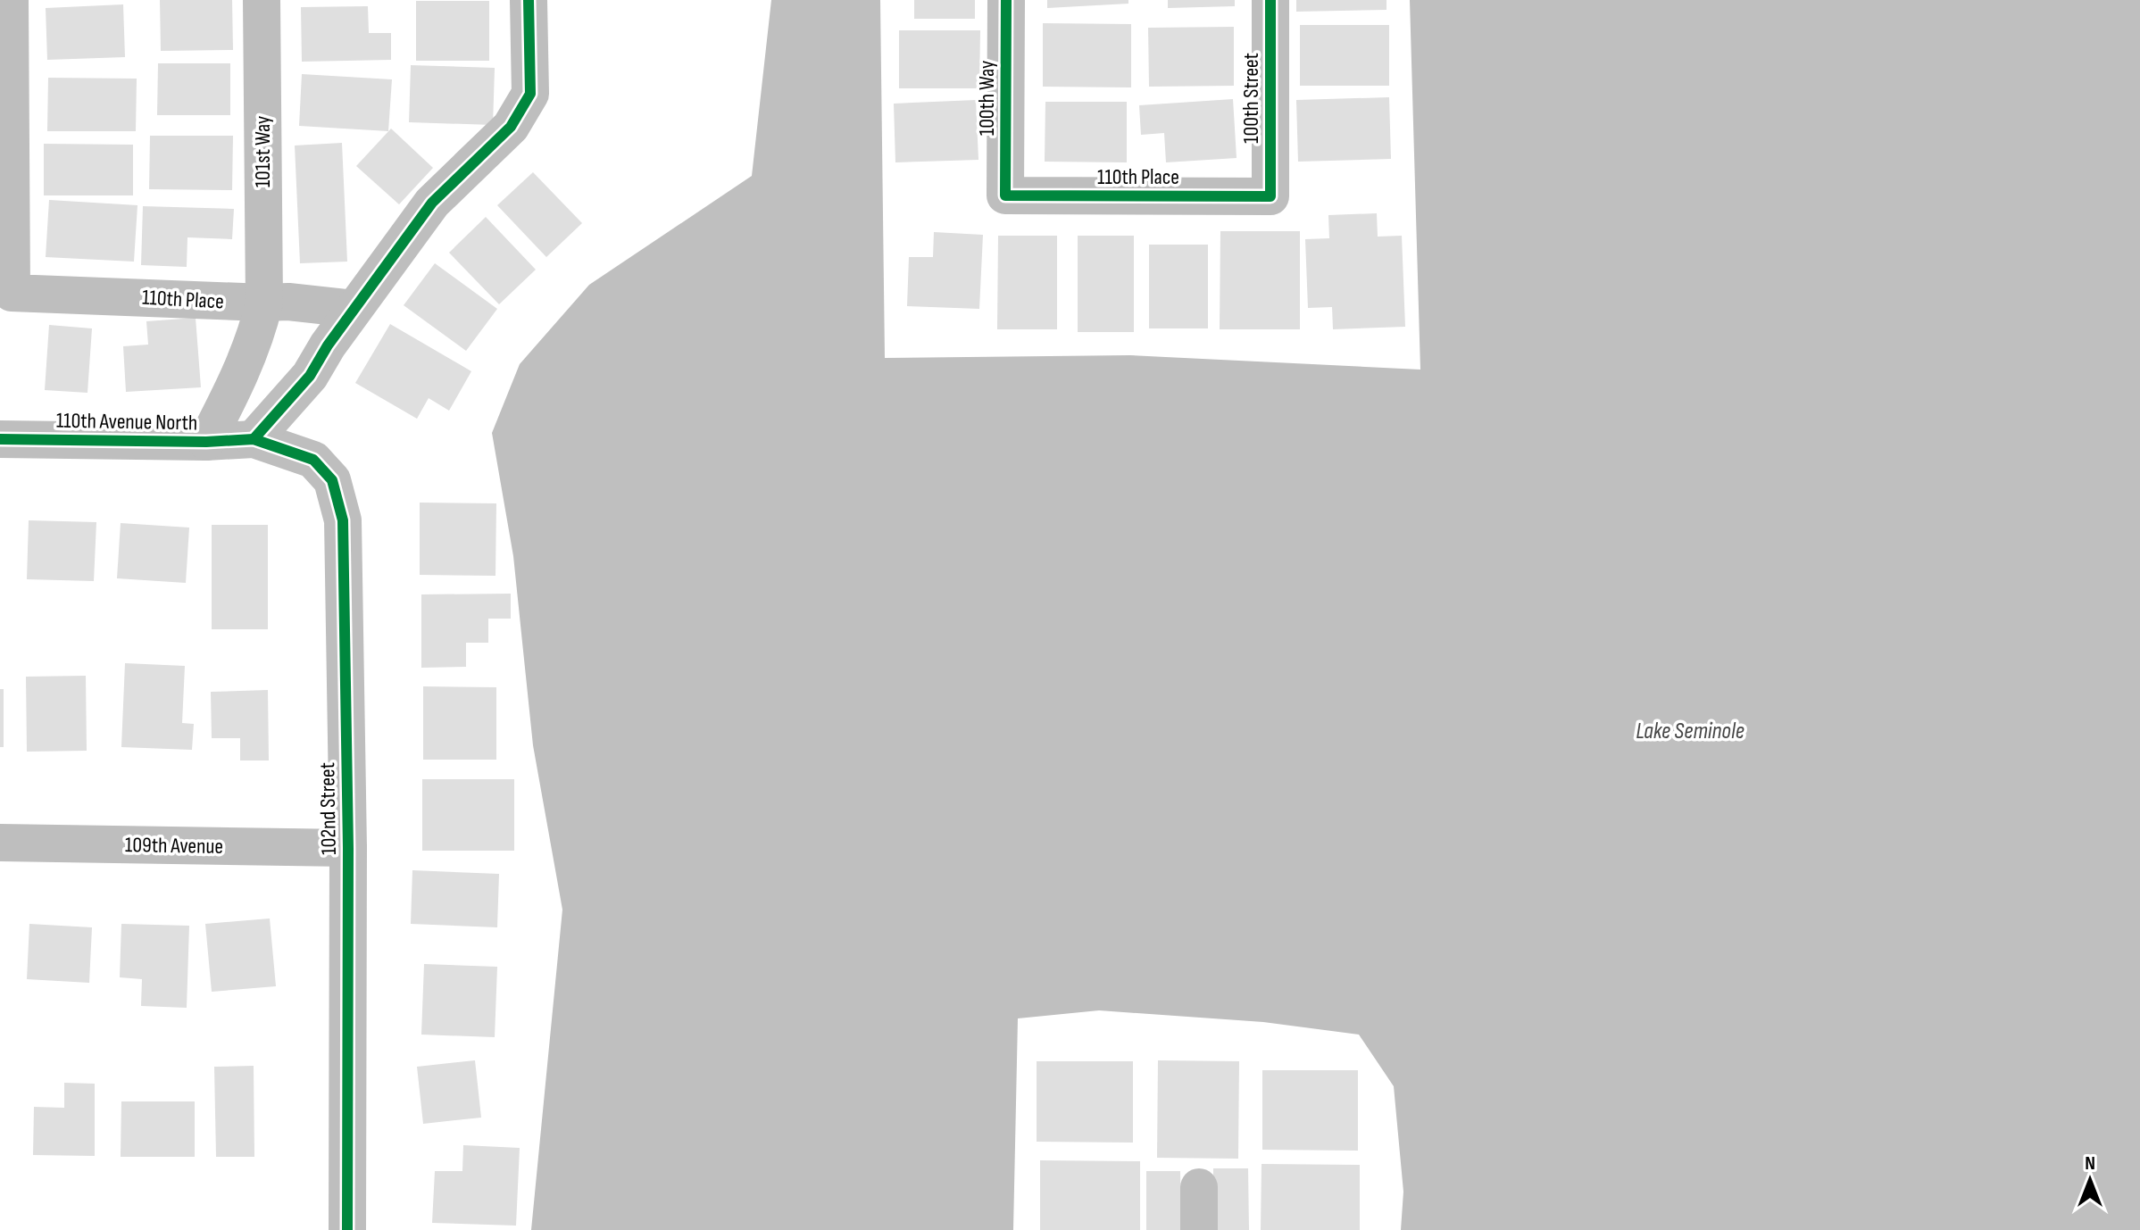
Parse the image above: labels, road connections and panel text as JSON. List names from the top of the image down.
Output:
{
  "streets": {
    "street": [
      "100th Way",
      "100th Street",
      "101st Way",
      "110th Place",
      "110th Avenue North",
      "102nd Street",
      "109th Avenue"
    ]
  },
  "crossings": [
    ["100th Way", "110th Place"],
    ["100th Street", "110th Place"],
    ["101st Way", "110th Place"],
    ["101st Way", "110th Avenue North"],
    ["110th Avenue North", "102nd Street"],
    ["102nd Street", "109th Avenue"]
  ],
  "water": ["Lake Seminole"],
  "north": "top"
}
